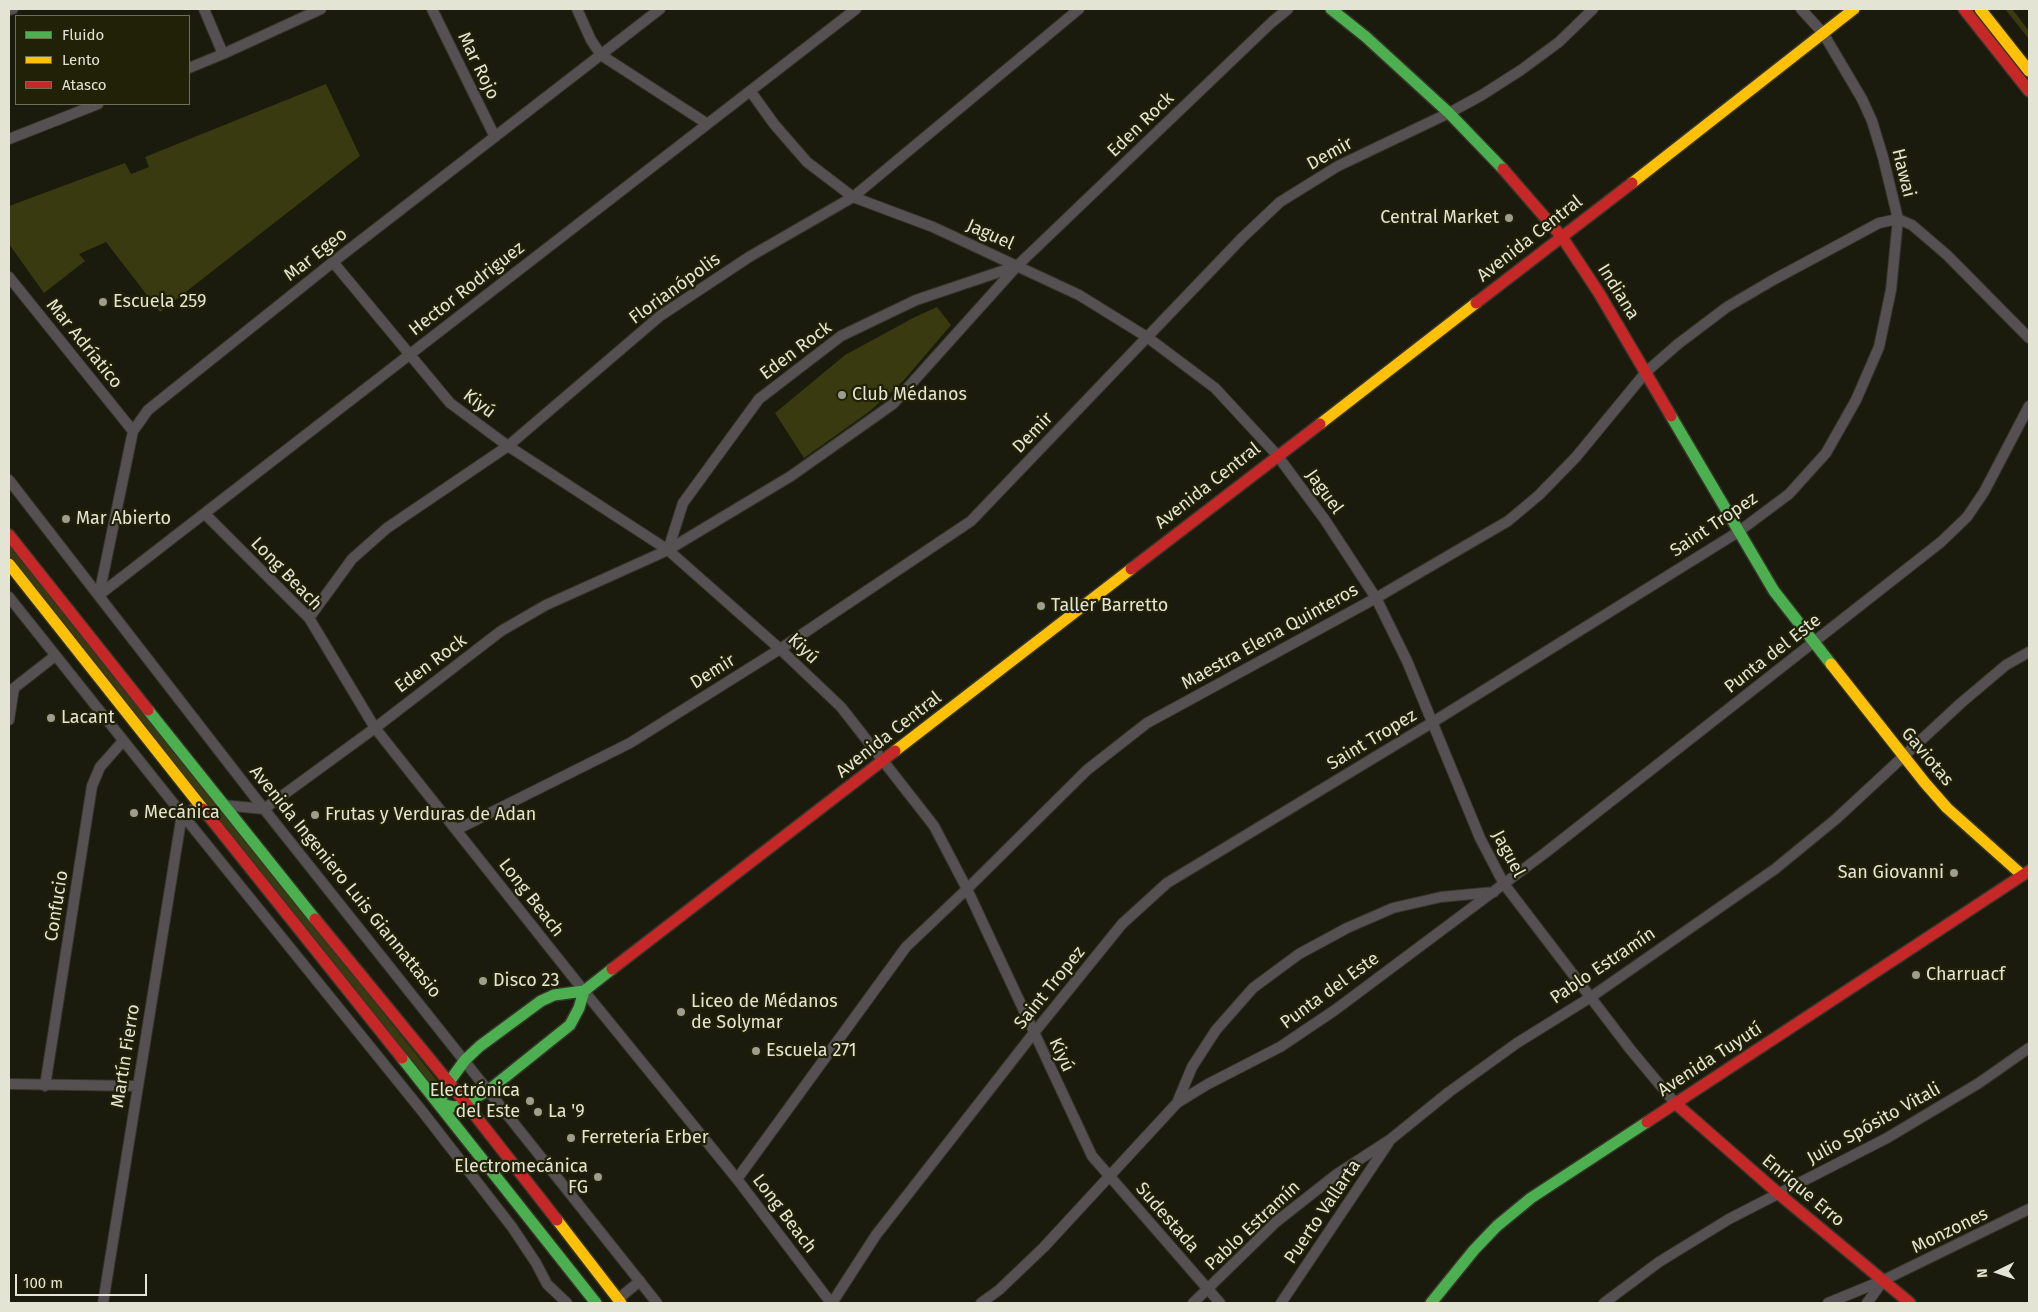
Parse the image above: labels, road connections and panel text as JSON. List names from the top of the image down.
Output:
{
  "streets": {
    "street": [
      "Mar Rojo",
      "Eden Rock",
      "Demir",
      "Hawai",
      "Jaguel",
      "Avenida Central",
      "Mar Egeo",
      "Hector Rodriguez",
      "Florianópolis",
      "Indiana",
      "Mar Adríatico",
      "Kiyú",
      "Saint Tropez",
      "Long Beach",
      "Maestra Elena Quinteros",
      "Punta del Este",
      "Gaviotas",
      "Avenida Ingeniero Luis Giannattasio",
      "Confucio",
      "Pablo Estramín",
      "Martín Fierro",
      "Avenida Tuyutí",
      "Julio Spósito Vitali",
      "Enrique Erro",
      "Puerto Vallarta",
      "Sudestada",
      "Monzones"
    ]
  },
  "crossings": [
    ["Mar Rojo", "Mar Egeo"],
    ["Eden Rock", "Jaguel"],
    ["Eden Rock", "Kiyú"],
    ["Eden Rock", "Long Beach"],
    ["Eden Rock", "Avenida Ingeniero Luis Giannattasio"],
    ["Demir", "Jaguel"],
    ["Demir", "Indiana"],
    ["Demir", "Kiyú"],
    ["Demir", "Long Beach"],
    ["Hawai", "Avenida Central"],
    ["Hawai", "Saint Tropez"],
    ["Hawai", "Maestra Elena Quinteros"],
    ["Jaguel", "Avenida Central"],
    ["Jaguel", "Hector Rodriguez"],
    ["Jaguel", "Florianópolis"],
    ["Jaguel", "Saint Tropez"],
    ["Jaguel", "Maestra Elena Quinteros"],
    ["Jaguel", "Punta del Este"],
    ["Jaguel", "Pablo Estramín"],
    ["Jaguel", "Avenida Tuyutí"],
    ["Jaguel", "Enrique Erro"],
    ["Avenida Central", "Indiana"],
    ["Avenida Central", "Kiyú"],
    ["Avenida Central", "Long Beach"],
    ["Avenida Central", "Avenida Ingeniero Luis Giannattasio"],
    ["Mar Egeo", "Hector Rodriguez"],
    ["Mar Egeo", "Mar Adríatico"],
    ["Mar Egeo", "Kiyú"],
    ["Mar Egeo", "Avenida Ingeniero Luis Giannattasio"],
    ["Hector Rodriguez", "Kiyú"],
    ["Hector Rodriguez", "Long Beach"],
    ["Hector Rodriguez", "Avenida Ingeniero Luis Giannattasio"],
    ["Florianópolis", "Kiyú"],
    ["Florianópolis", "Long Beach"],
    ["Indiana", "Saint Tropez"],
    ["Indiana", "Maestra Elena Quinteros"],
    ["Indiana", "Punta del Este"],
    ["Indiana", "Gaviotas"],
    ["Kiyú", "Saint Tropez"],
    ["Kiyú", "Maestra Elena Quinteros"],
    ["Kiyú", "Punta del Este"],
    ["Kiyú", "Sudestada"],
    ["Saint Tropez", "Long Beach"],
    ["Saint Tropez", "Maestra Elena Quinteros"],
    ["Long Beach", "Maestra Elena Quinteros"],
    ["Punta del Este", "Gaviotas"],
    ["Punta del Este", "Sudestada"],
    ["Gaviotas", "Pablo Estramín"],
    ["Gaviotas", "Avenida Tuyutí"],
    ["Pablo Estramín", "Puerto Vallarta"],
    ["Pablo Estramín", "Sudestada"],
    ["Avenida Tuyutí", "Enrique Erro"],
    ["Julio Spósito Vitali", "Enrique Erro"],
    ["Enrique Erro", "Monzones"]
  ],
  "places": [
    "Central Market",
    "Escuela 259",
    "Club Médanos",
    "Mar Abierto",
    "Taller Barretto",
    "Lacant",
    "Mecánica",
    "Frutas y Verduras de Adan",
    "San Giovanni",
    "Charruacf",
    "Disco 23",
    "Liceo de Médanos de Solymar",
    "Escuela 271",
    "Electrónica del Este",
    "La '9",
    "Ferretería Erber",
    "Electromecánica FG"
  ],
  "legend": ["Fluido", "Lento", "Atasco"],
  "scale_bar": "100 m",
  "north": "left"
}
